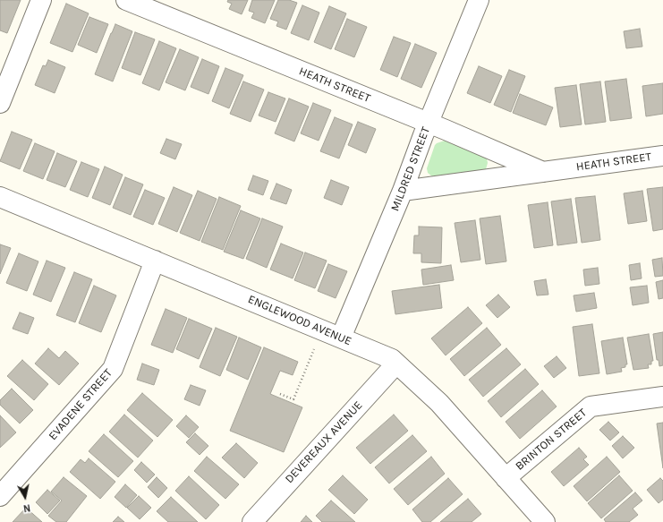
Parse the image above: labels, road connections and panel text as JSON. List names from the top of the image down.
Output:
{
  "streets": {
    "street": [
      "HEATH STREET",
      "MILDRED STREET",
      "ENGLEWOOD AVENUE",
      "EVADENE STREET",
      "BRINTON STREET",
      "DEVEREAUX AVENUE"
    ]
  },
  "crossings": [
    ["HEATH STREET", "MILDRED STREET"],
    ["MILDRED STREET", "ENGLEWOOD AVENUE"],
    ["ENGLEWOOD AVENUE", "EVADENE STREET"],
    ["ENGLEWOOD AVENUE", "BRINTON STREET"],
    ["ENGLEWOOD AVENUE", "DEVEREAUX AVENUE"]
  ],
  "north": "bottom"
}
